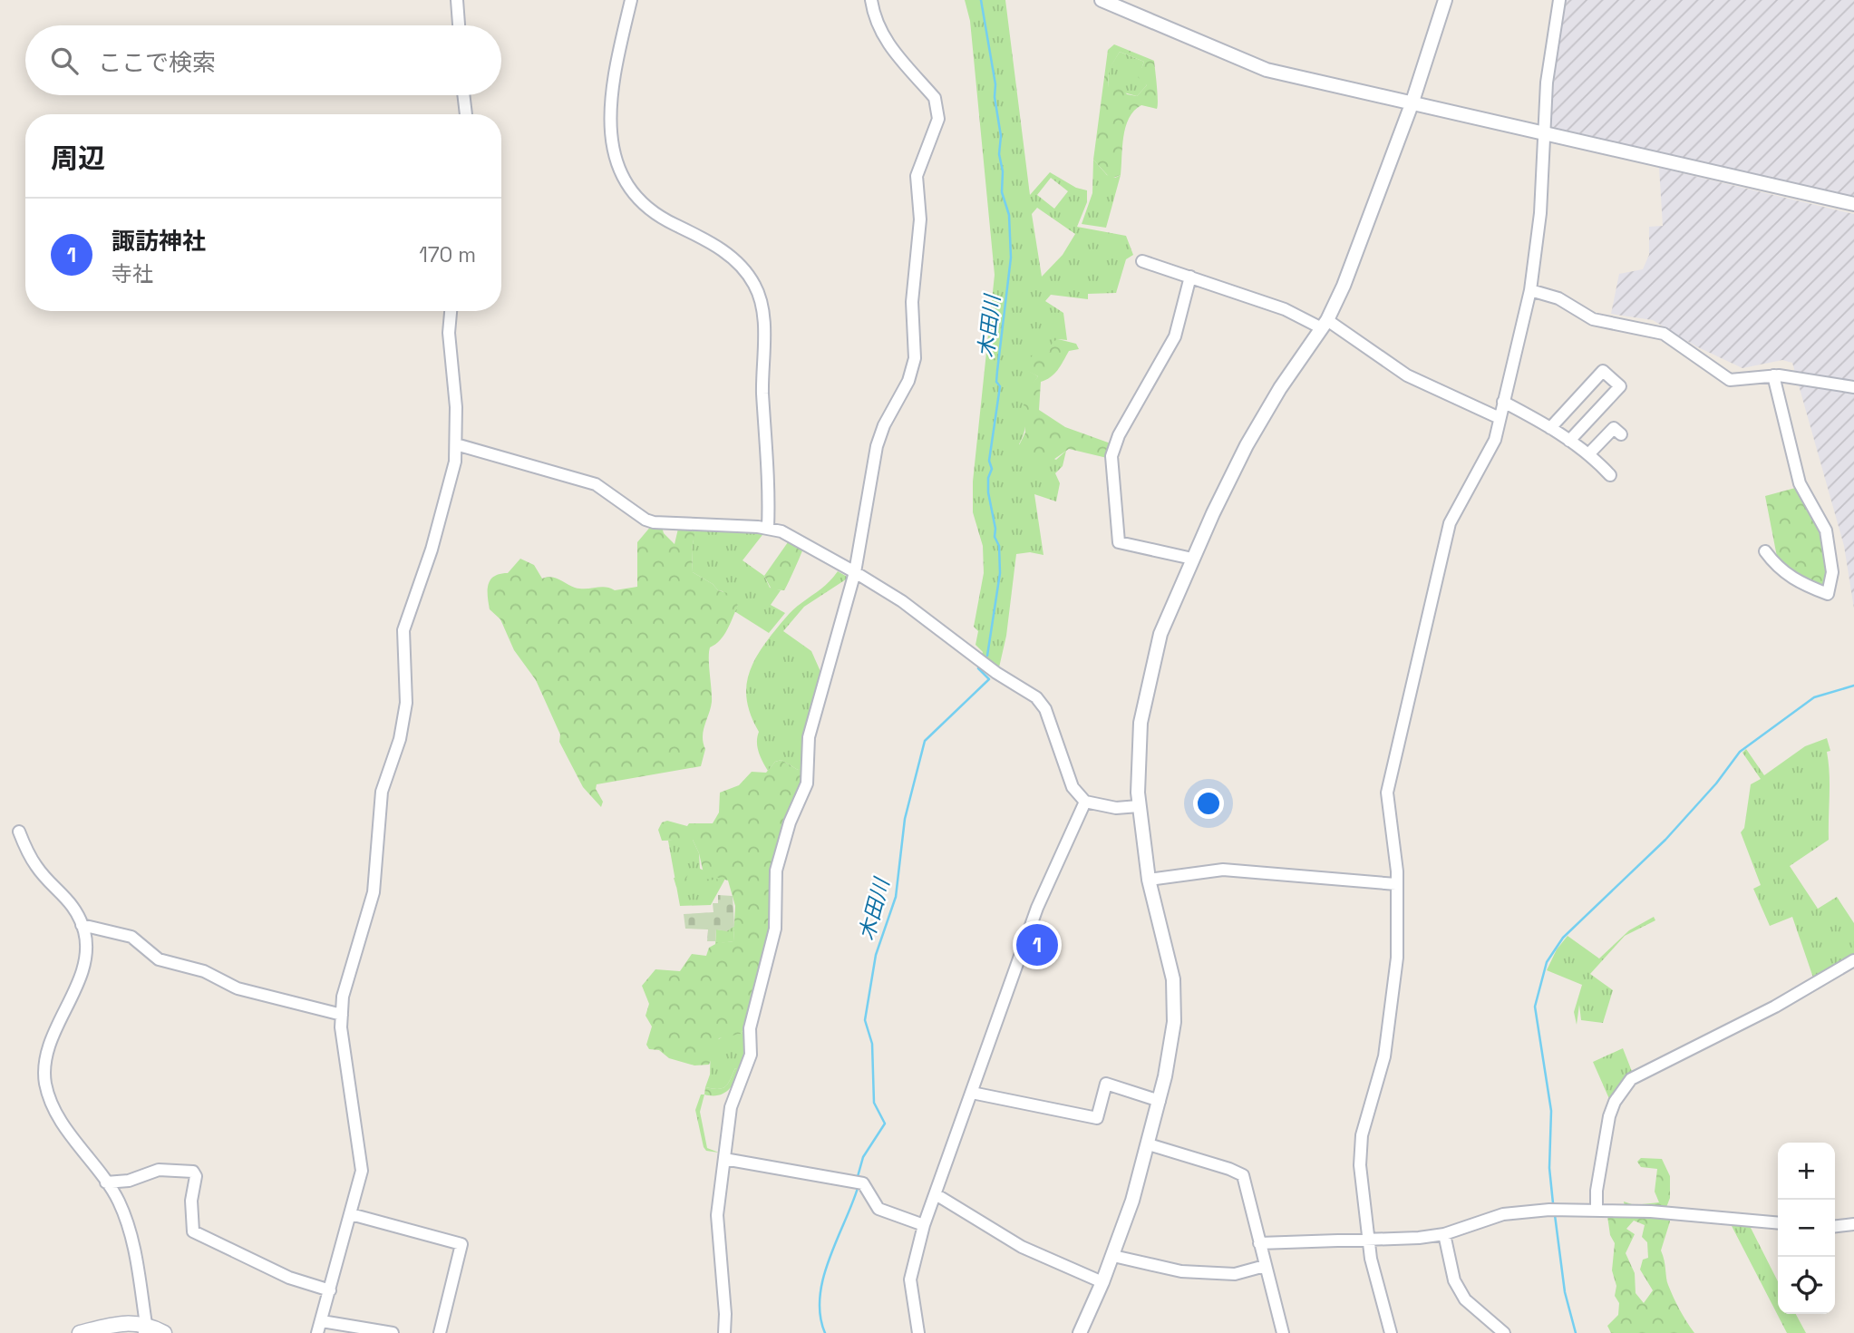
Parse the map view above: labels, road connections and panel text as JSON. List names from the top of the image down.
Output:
{
  "water": ["木田川"],
  "page": {
    "search": "ここで検索",
    "heading": "周辺",
    "list": [
      {
        "mark": "1",
        "name": "諏訪神社",
        "note": "寺社",
        "value": "170 m"
      }
    ],
    "pins": "1",
    "map_buttons": ["+", "−"]
  }
}
